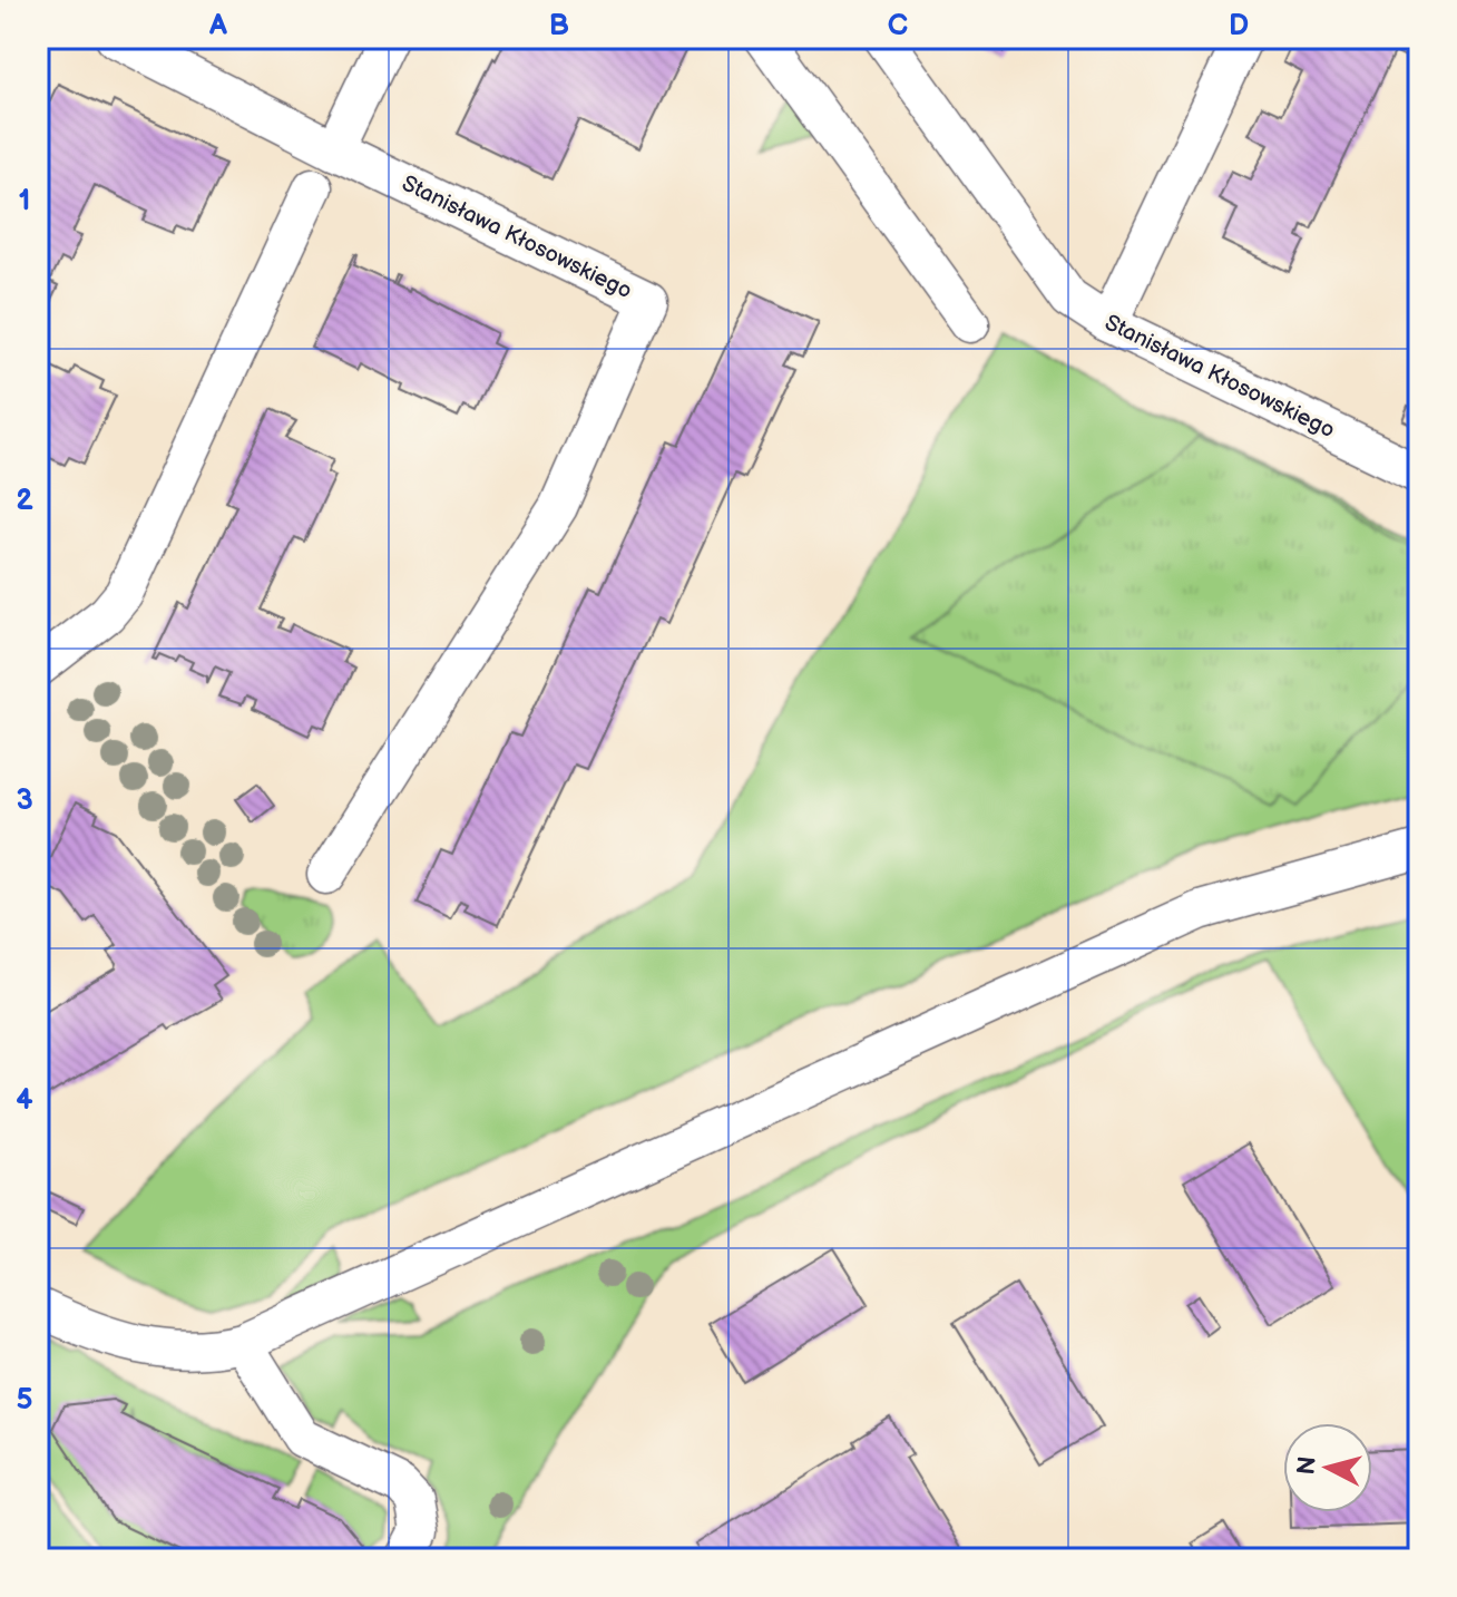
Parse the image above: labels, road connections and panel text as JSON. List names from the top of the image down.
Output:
{
  "streets": {
    "street": ["Stanisława Kłosowskiego"]
  },
  "north": "left",
  "grid": {
    "columns": [
      "A",
      "B",
      "C",
      "D"
    ],
    "rows": [
      "1",
      "2",
      "3",
      "4",
      "5"
    ]
  }
}
